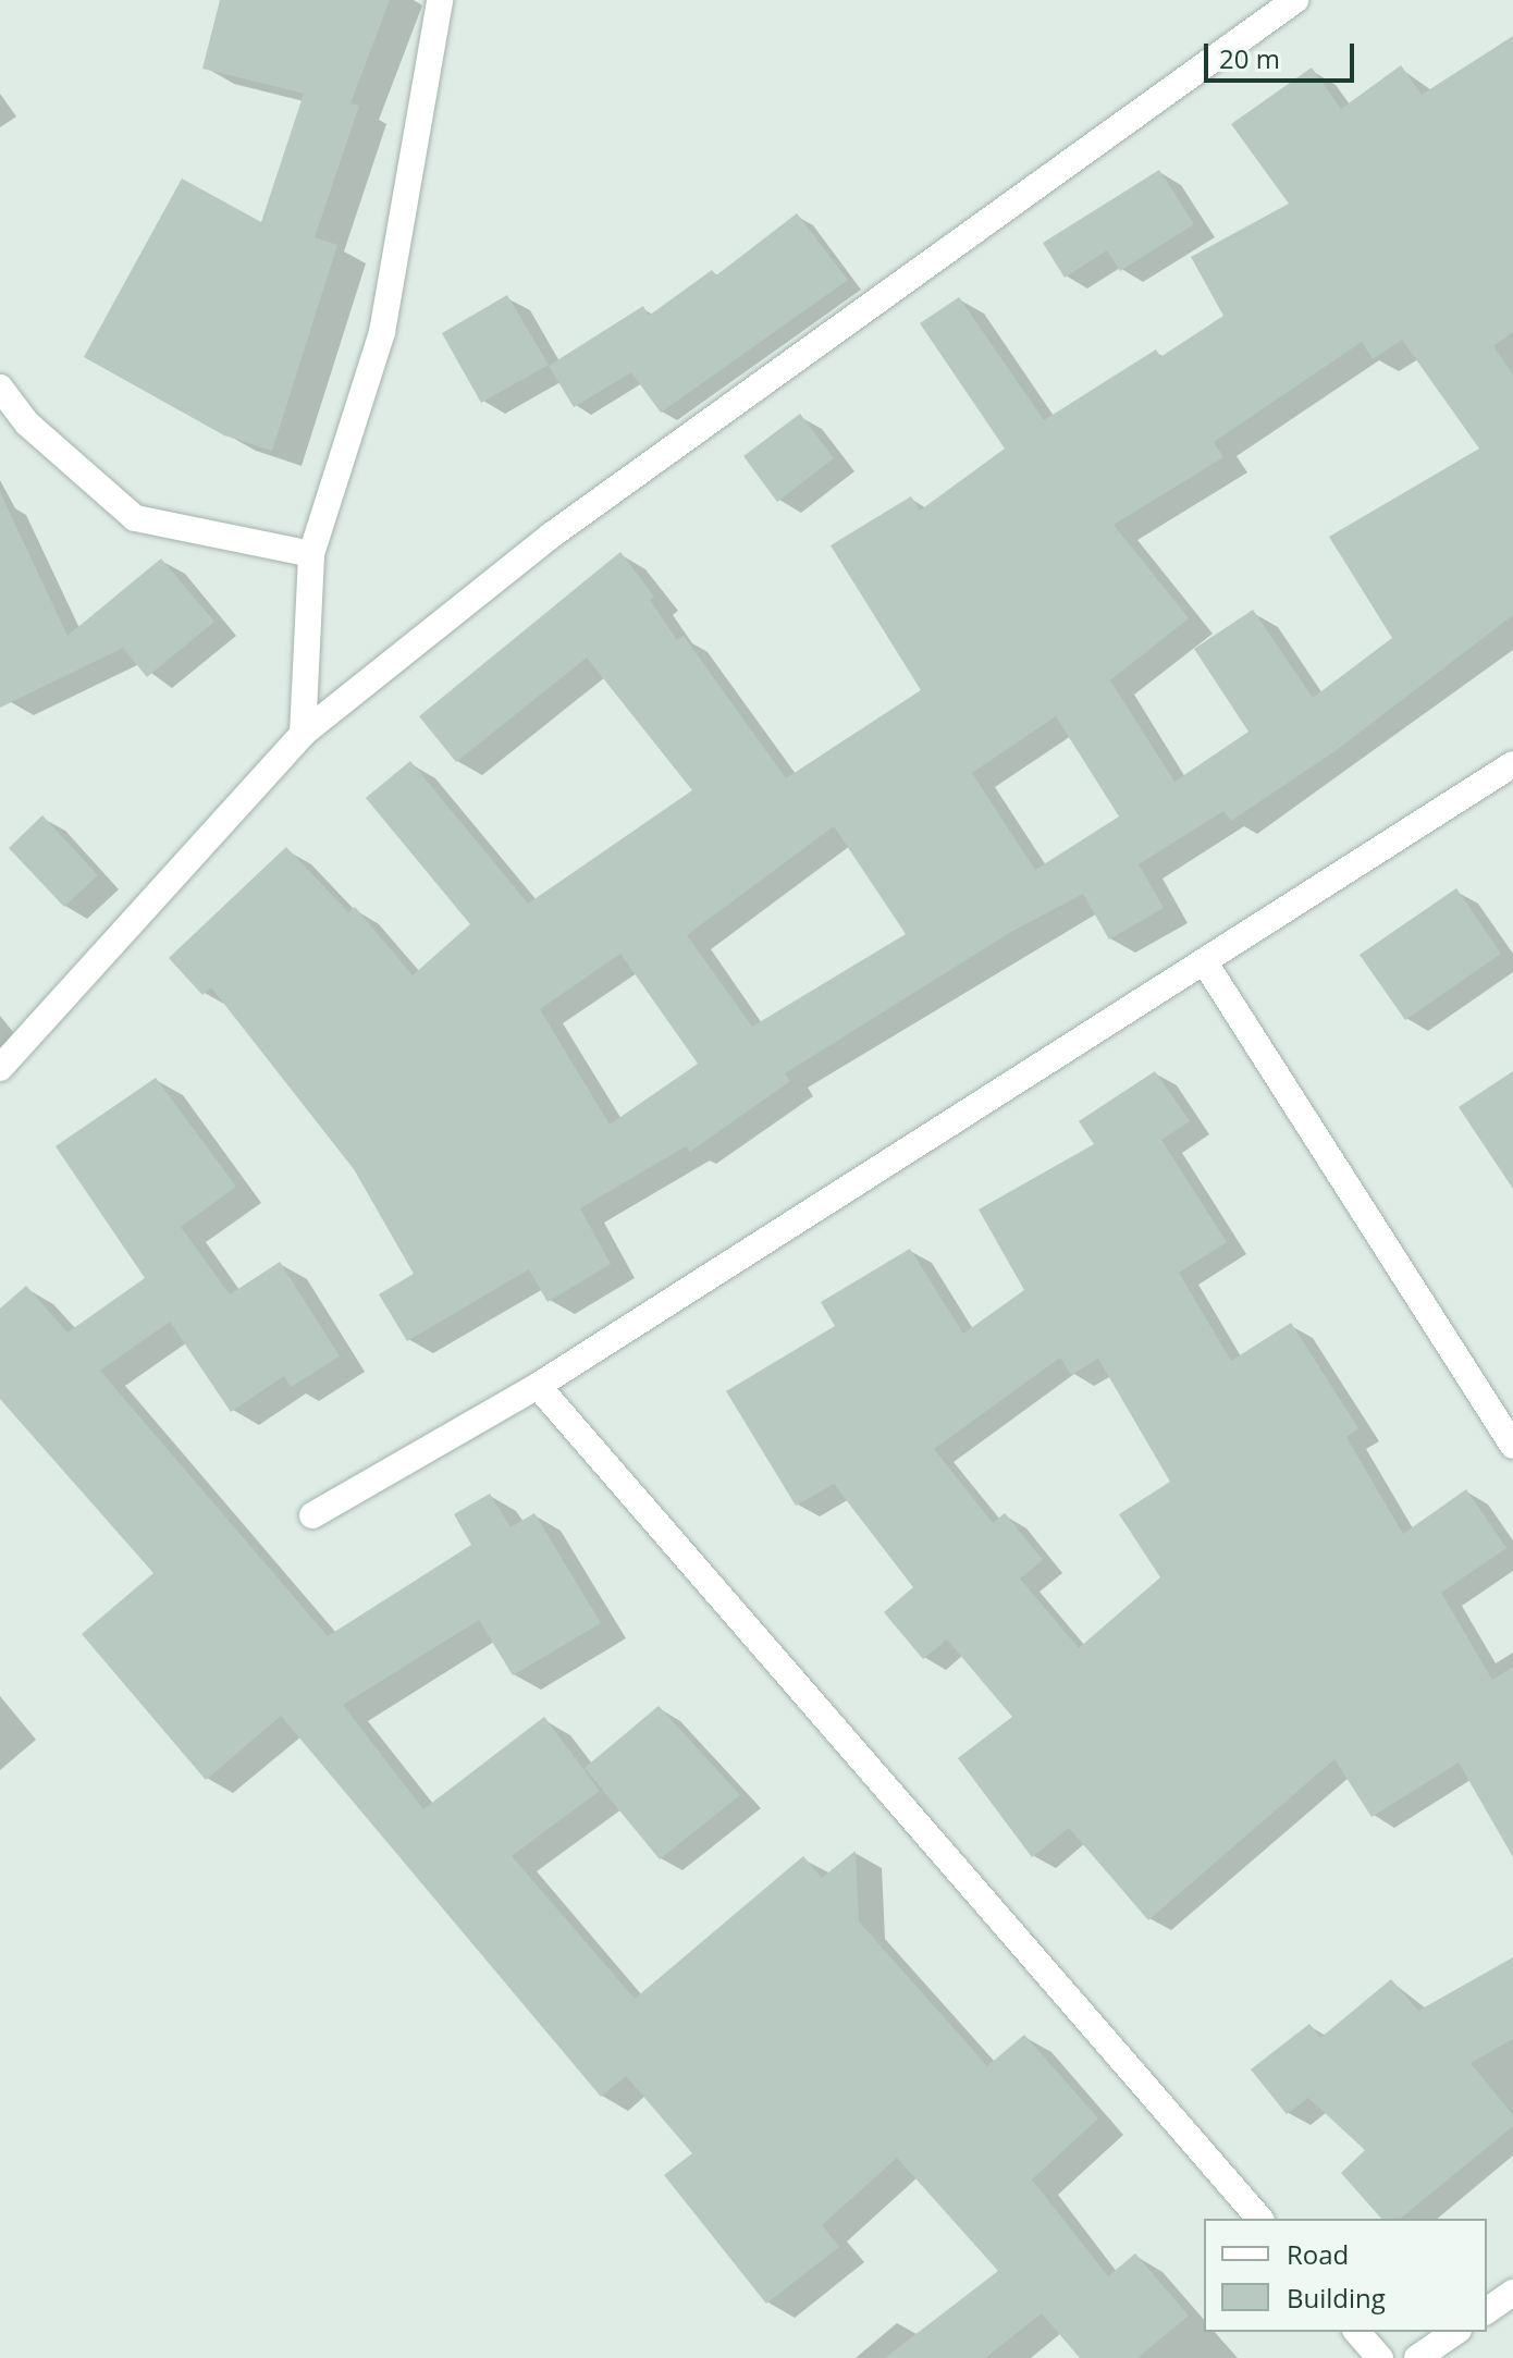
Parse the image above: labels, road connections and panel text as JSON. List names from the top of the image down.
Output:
{
  "legend": ["Road", "Building"],
  "scale_bar": "20 m"
}
